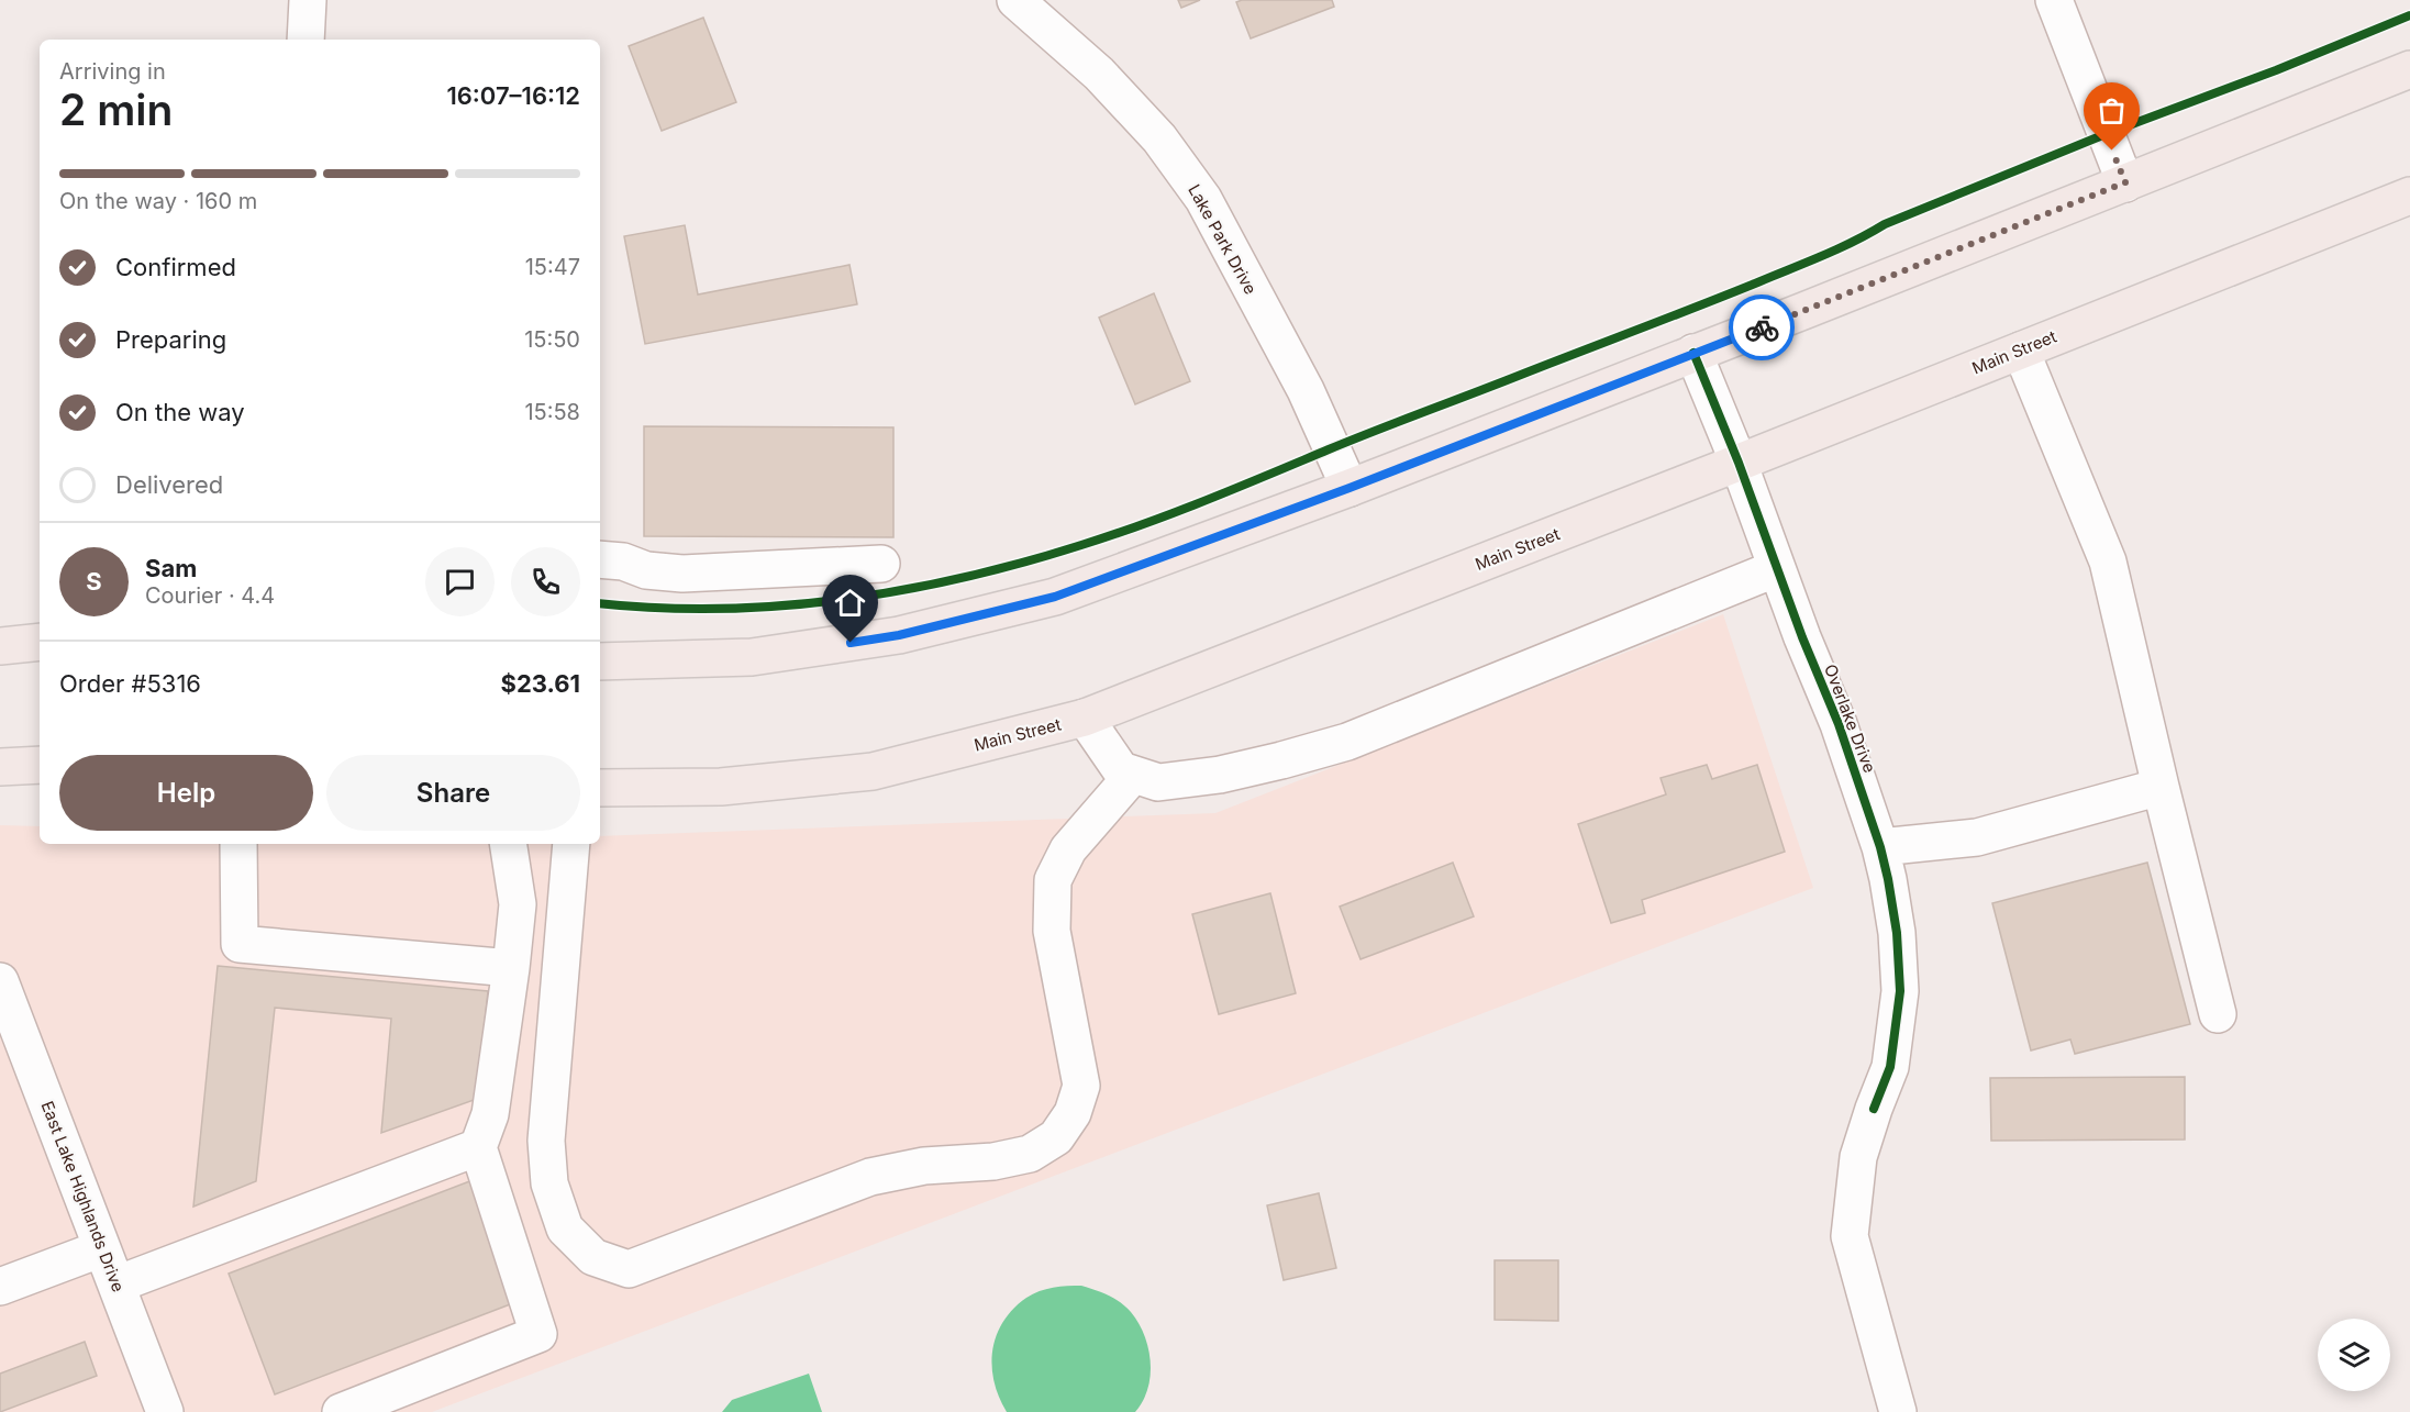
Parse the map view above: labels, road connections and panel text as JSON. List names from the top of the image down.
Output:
{
  "streets": {
    "main road": ["Main Street"],
    "street": ["Lake Park Drive", "Overlake Drive", "East Lake Highlands Drive"]
  },
  "crossings": [
    ["Main Street", "Overlake Drive"]
  ],
  "page": {
    "heading": ["2 min", "Arriving in", "16:07–16:12"],
    "panel": [
      "Sam",
      "Courier · 4.4",
      "Order #5316",
      "$23.61"
    ],
    "bar": "On the way · 160 m",
    "list": [
      ["Confirmed", "15:47"],
      ["Preparing", "15:50"],
      ["On the way", "15:58"],
      "Delivered"
    ],
    "round": "S",
    "buttons": ["Help", "Share"]
  }
}
